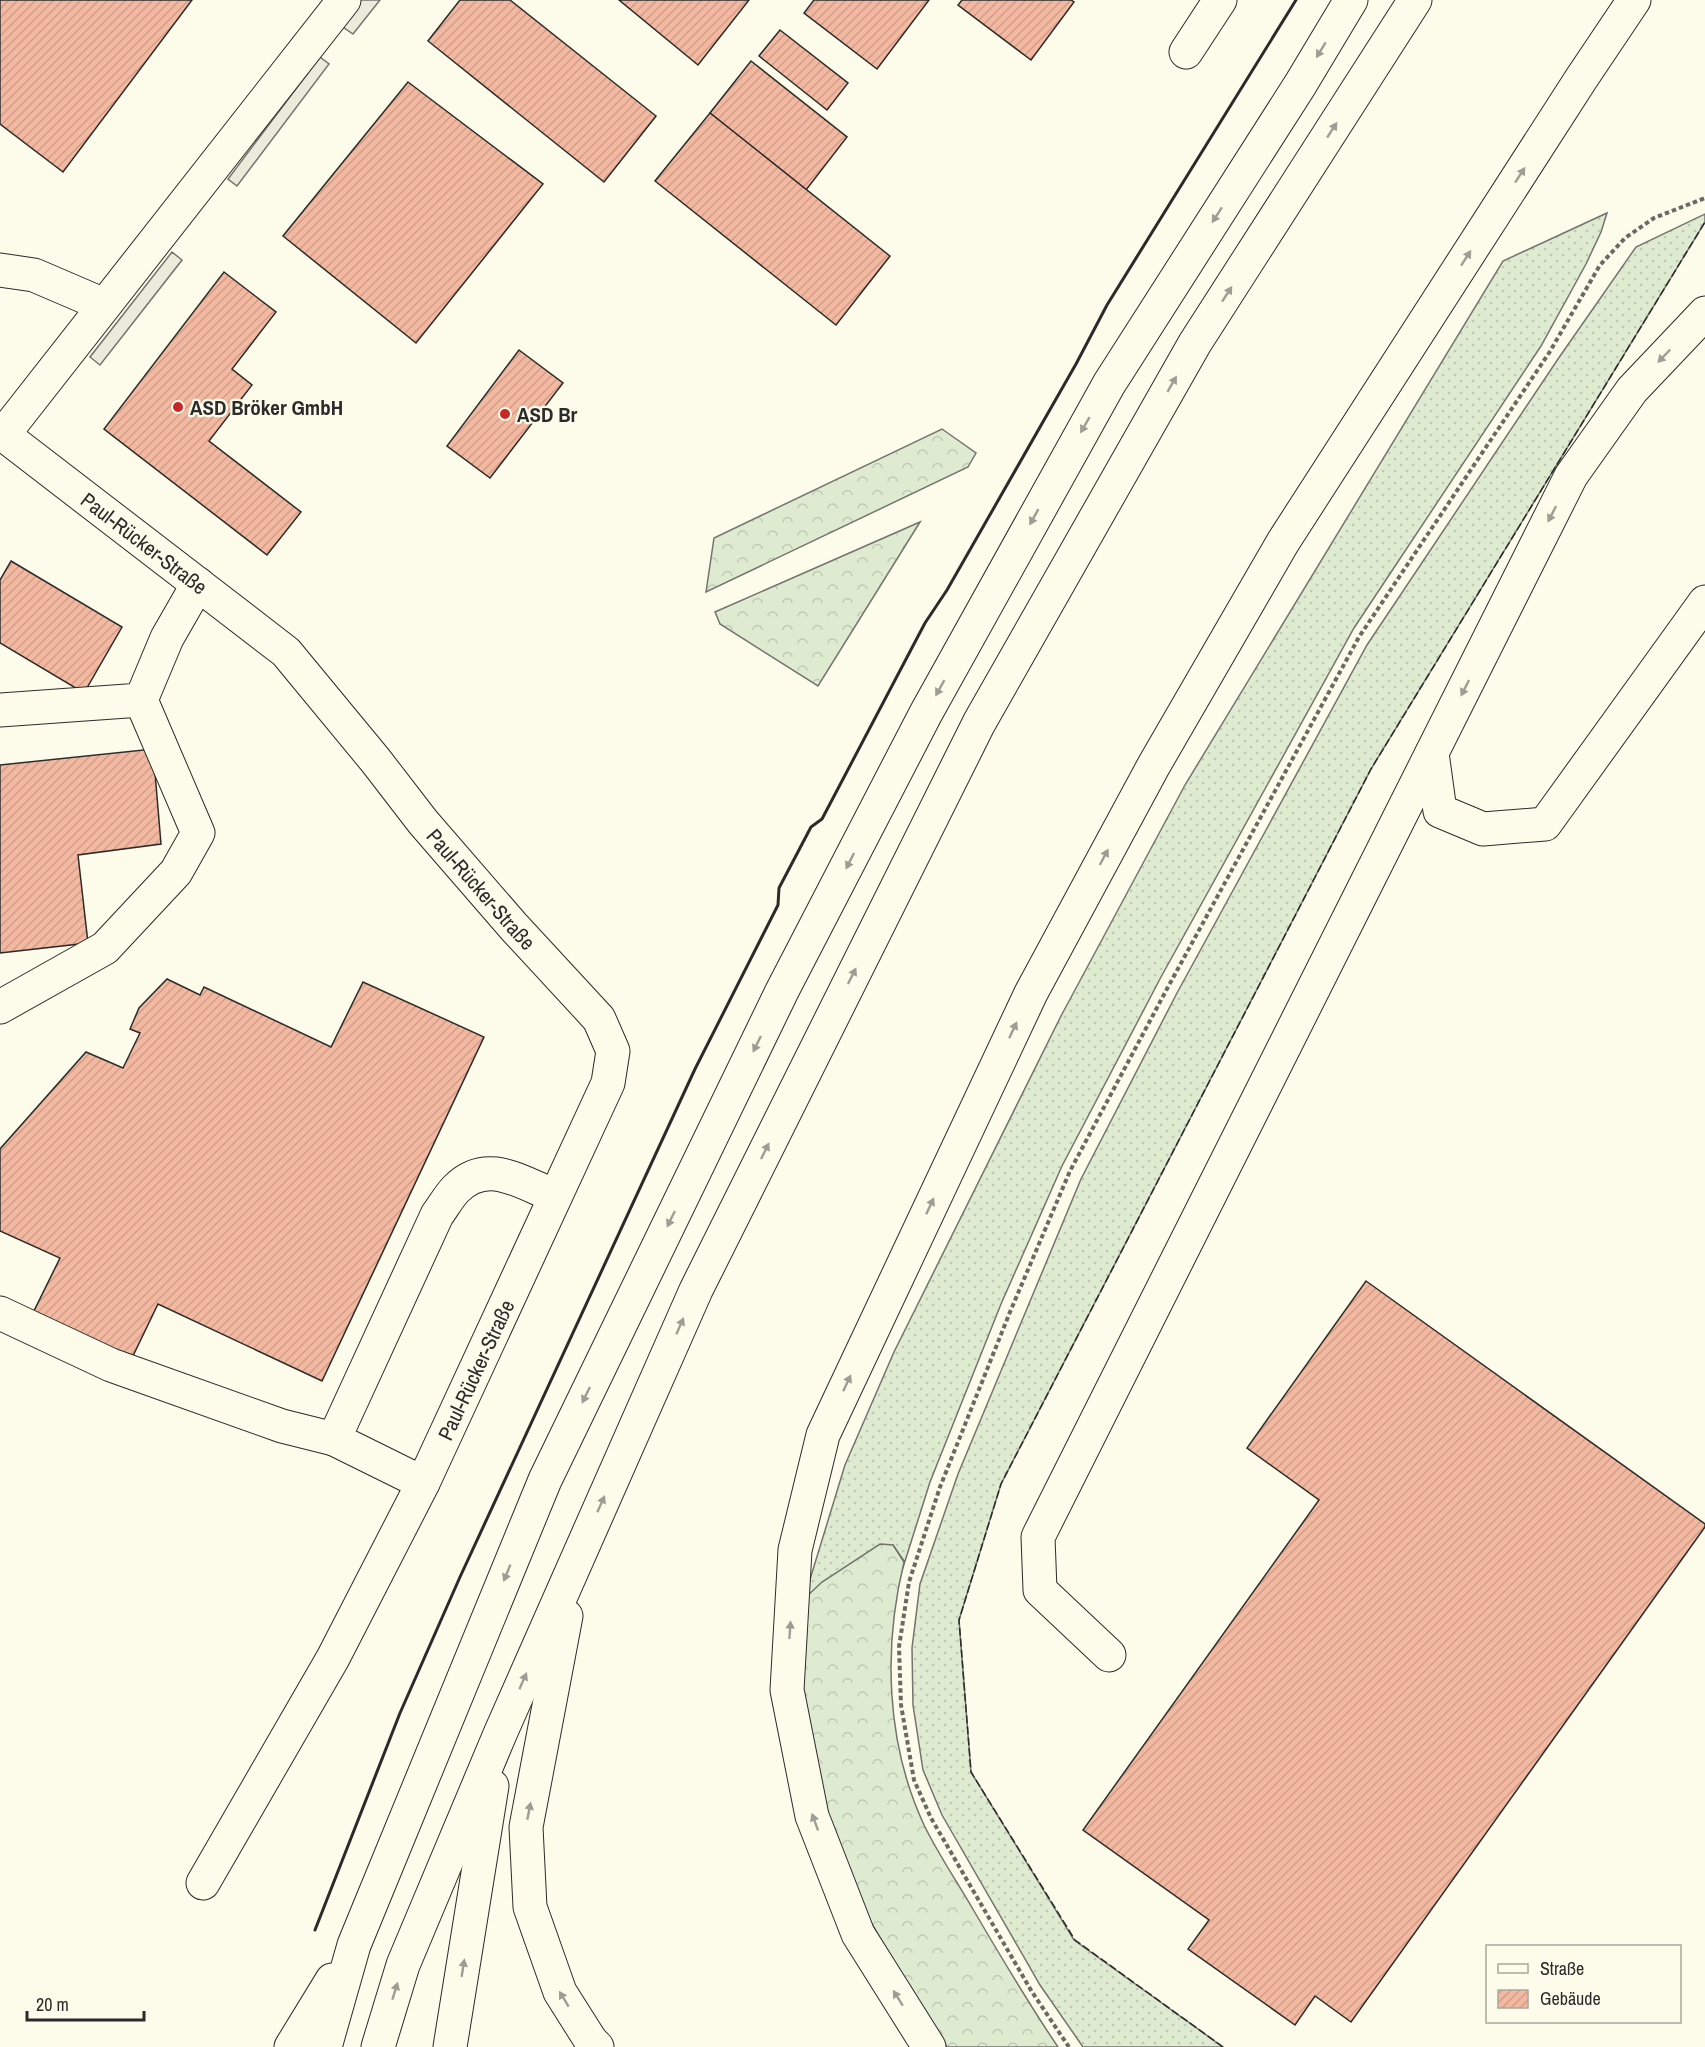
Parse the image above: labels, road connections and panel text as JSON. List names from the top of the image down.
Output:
{
  "streets": {
    "main road": ["Paul-Rücker-Straße"]
  },
  "places": ["ASD Bröker GmbH", "ASD Br"],
  "legend": ["Straße", "Gebäude"],
  "scale_bar": "20 m"
}
